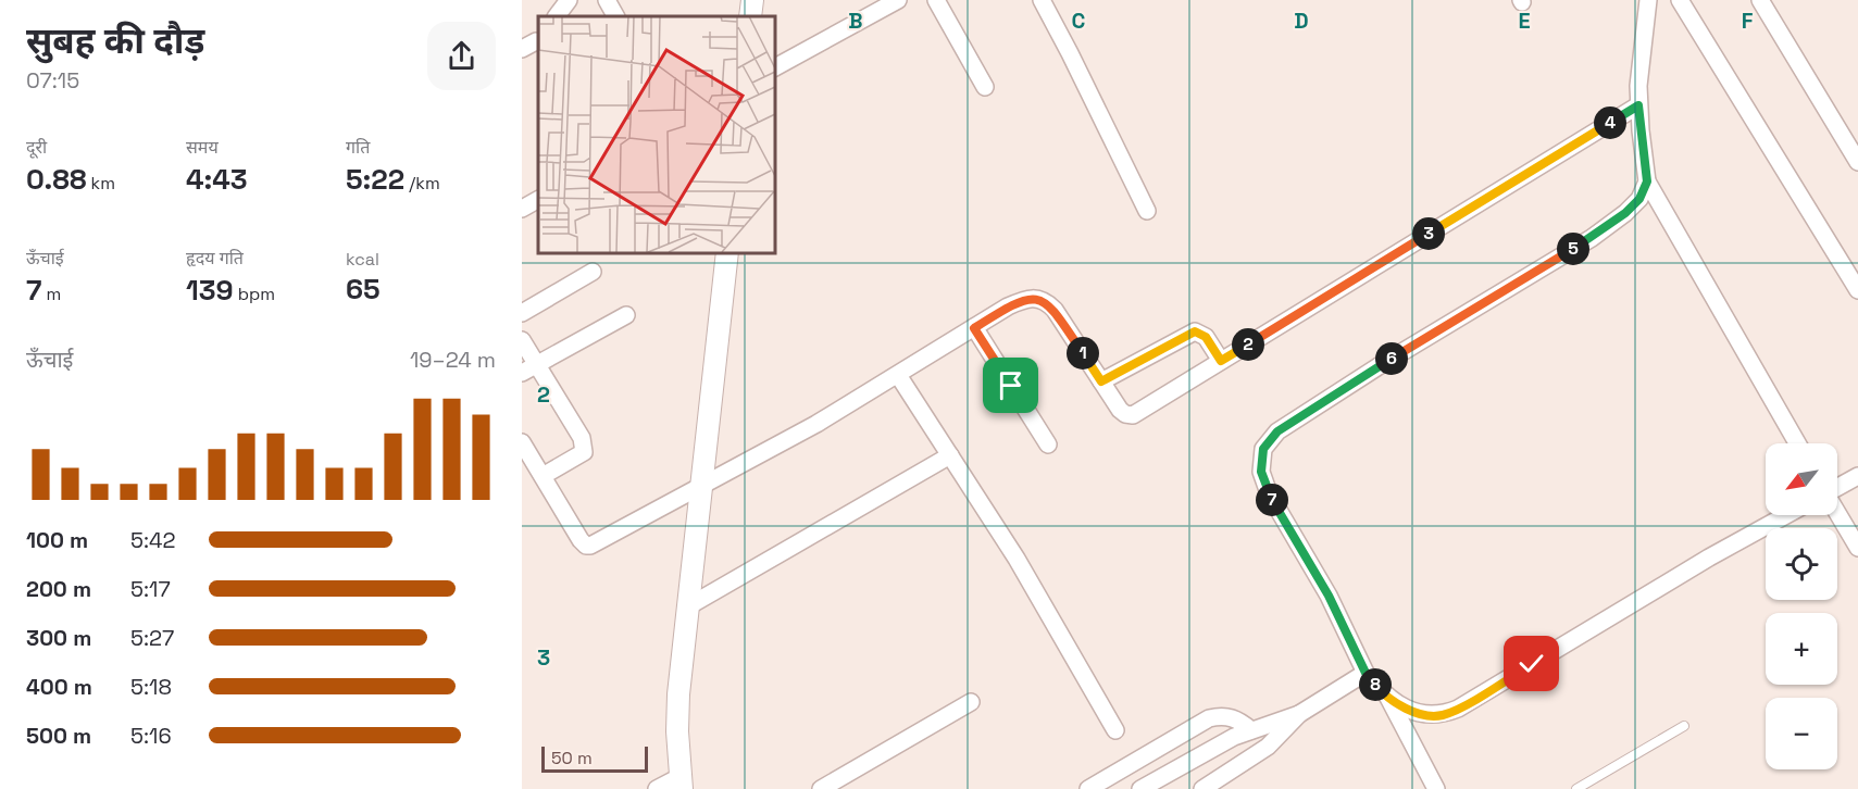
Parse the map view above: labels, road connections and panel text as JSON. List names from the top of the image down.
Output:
{
  "scale_bar": "50 m",
  "north": "bottom left",
  "page": {
    "heading": ["सुबह की दौड़", "07:15"],
    "pins": [
      "4",
      "3",
      "5",
      "2",
      "1",
      "6",
      "7",
      "8"
    ],
    "stats": [
      ["दूरी", "0.88 km"],
      ["समय", "4:43"],
      ["गति", "5:22 /km"],
      ["ऊँचाई", "7 m"],
      ["हृदय गति", "139 bpm"],
      ["kcal", "65"]
    ],
    "chart": ["ऊँचाई", "19–24 m"],
    "map_buttons": ["+", "−"],
    "list": [
      {
        "name": "100 m",
        "note": "5:42"
      },
      {
        "name": "200 m",
        "note": "5:17"
      },
      {
        "name": "300 m",
        "note": "5:27"
      },
      {
        "name": "400 m",
        "note": "5:18"
      },
      {
        "name": "500 m",
        "note": "5:16"
      }
    ],
    "scale": "50 m"
  },
  "grid": {
    "columns": [
      "B",
      "C",
      "D",
      "E",
      "F"
    ],
    "rows": ["2", "3"]
  }
}
